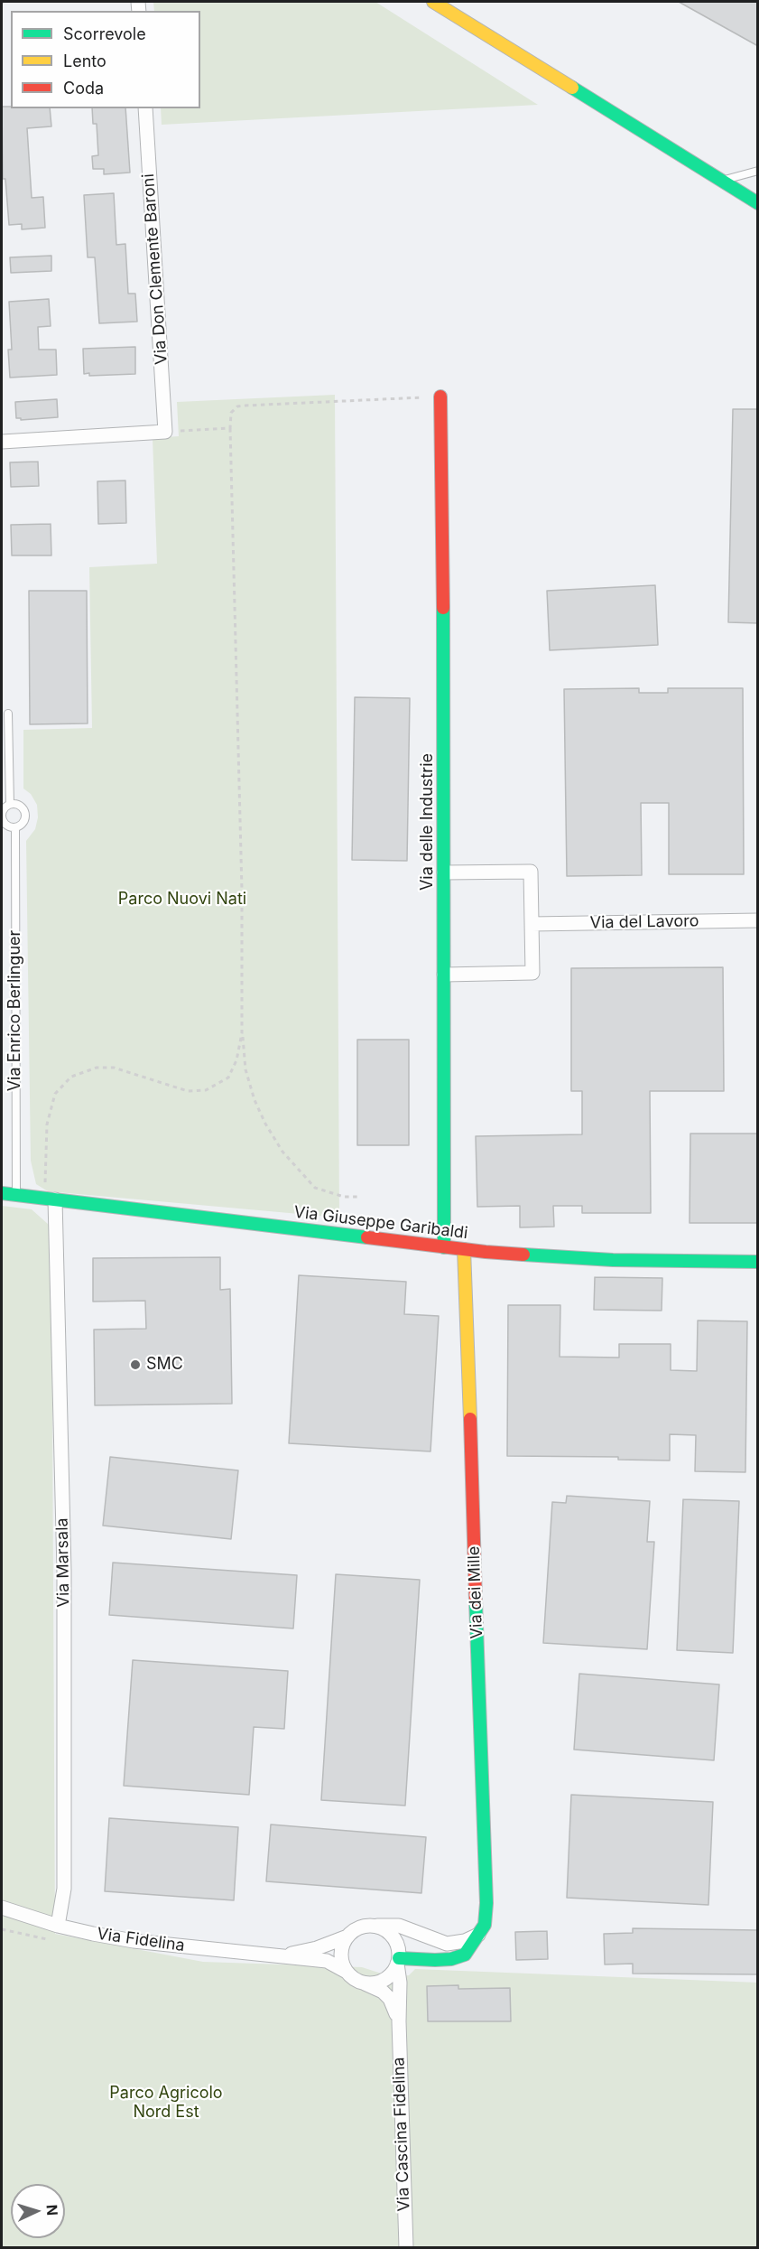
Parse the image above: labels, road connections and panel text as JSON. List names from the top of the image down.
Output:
{
  "streets": {
    "street": [
      "Via Don Clemente Baroni",
      "Via delle Industrie",
      "Via del Lavoro",
      "Via Giuseppe Garibaldi",
      "Via Marsala",
      "Via dei Mille",
      "Via Fidelina",
      "Via Cascina Fidelina"
    ],
    "lane": ["Via Enrico Berlinguer"]
  },
  "crossings": [
    ["Via delle Industrie", "Via Giuseppe Garibaldi"],
    ["Via Enrico Berlinguer", "Via Giuseppe Garibaldi"],
    ["Via Giuseppe Garibaldi", "Via Marsala"],
    ["Via Giuseppe Garibaldi", "Via dei Mille"],
    ["Via Marsala", "Via Fidelina"],
    ["Via dei Mille", "Via Fidelina"],
    ["Via dei Mille", "Via Cascina Fidelina"],
    ["Via Fidelina", "Via Cascina Fidelina"]
  ],
  "parks": ["Parco Nuovi Nati", "Parco Agricolo Nord Est"],
  "places": ["SMC"],
  "legend": ["Scorrevole", "Lento", "Coda"],
  "north": "right"
}
